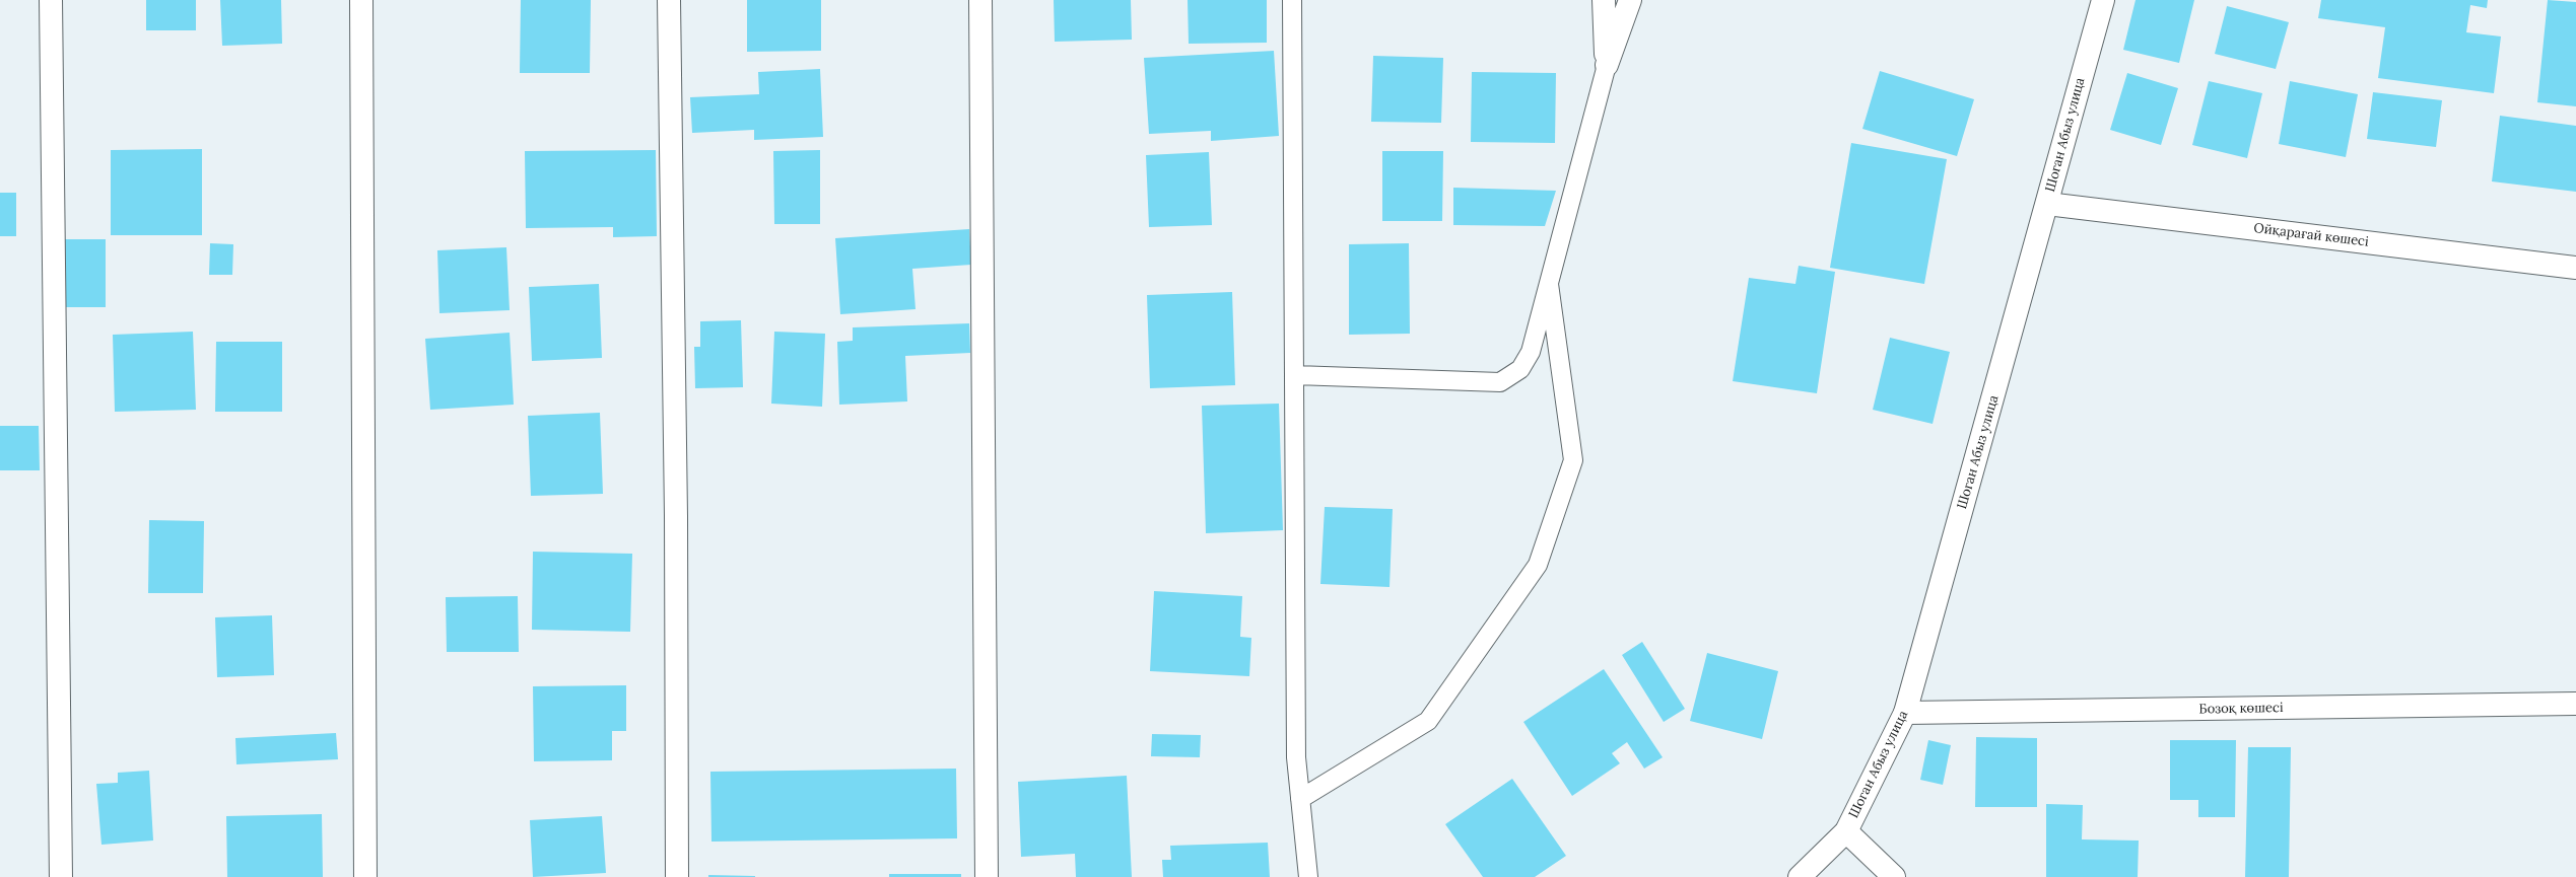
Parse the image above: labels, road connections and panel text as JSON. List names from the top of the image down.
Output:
{
  "streets": {
    "street": ["Шоган Абыз улица", "Ойқарағай көшесі", "Бозоқ көшесі"]
  },
  "crossings": [
    ["Шоган Абыз улица", "Ойқарағай көшесі"],
    ["Шоган Абыз улица", "Бозоқ көшесі"]
  ]
}
